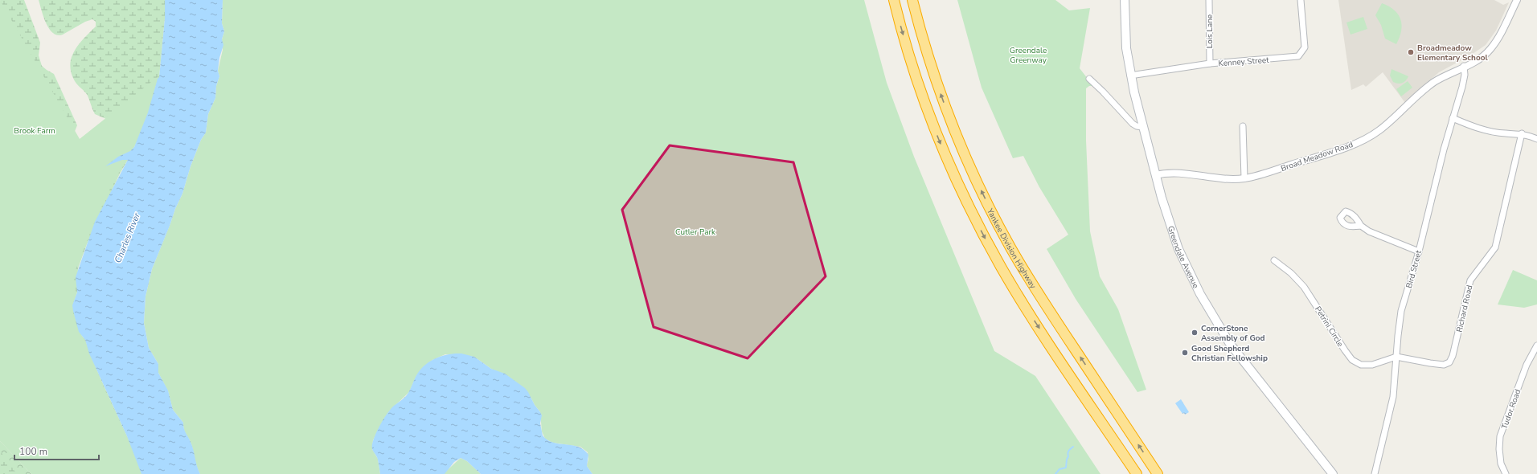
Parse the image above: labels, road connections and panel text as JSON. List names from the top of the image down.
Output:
{
  "streets": {
    "highway": ["Yankee Division Highway"],
    "main road": ["Greendale Avenue"],
    "street": [
      "Lois Lane",
      "Kenney Street",
      "Broad Meadow Road",
      "Bird Street",
      "Richard Road",
      "Petrini Circle",
      "Tudor Road"
    ]
  },
  "crossings": [
    ["Lois Lane", "Kenney Street"],
    ["Kenney Street", "Greendale Avenue"],
    ["Broad Meadow Road", "Greendale Avenue"],
    ["Broad Meadow Road", "Bird Street"],
    ["Bird Street", "Richard Road"],
    ["Bird Street", "Petrini Circle"],
    ["Richard Road", "Petrini Circle"]
  ],
  "water": ["Charles River"],
  "parks": ["Greendale Greenway", "Brook Farm", "Cutler Park"],
  "places": ["Broadmeadow Elementary School", "CornerStone Assembly of God", "Good Shepherd Christian Fellowship"],
  "scale_bar": "100 m"
}
